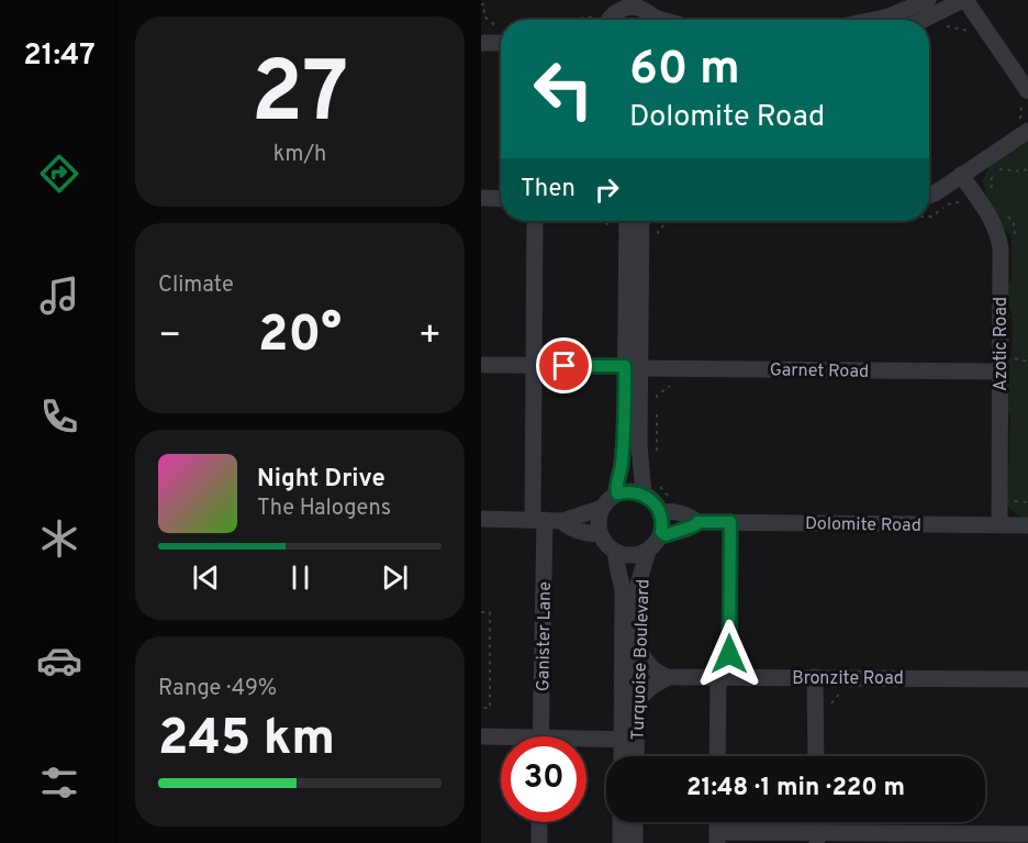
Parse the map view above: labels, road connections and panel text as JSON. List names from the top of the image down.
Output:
{
  "streets": {
    "street": [
      "Azotic Road",
      "Garnet Road",
      "Dolomite Road",
      "Ganister Lane",
      "Turquoise Boulevard",
      "Bronzite Road"
    ]
  },
  "crossings": [
    ["Azotic Road", "Garnet Road"],
    ["Azotic Road", "Dolomite Road"],
    ["Garnet Road", "Ganister Lane"],
    ["Dolomite Road", "Turquoise Boulevard"]
  ],
  "page": {
    "tabs": "21:47",
    "tile": [
      ["27", "km/h"],
      "Climate",
      ["Range · 49%", "245 km"]
    ],
    "turn": ["60 m", "Dolomite Road"],
    "then": "Then",
    "heat": ["−", "20°", "+"],
    "song": ["Night Drive", "The Halogens"],
    "limit": "30",
    "trip": "21:48 · 1 min · 220 m"
  }
}
